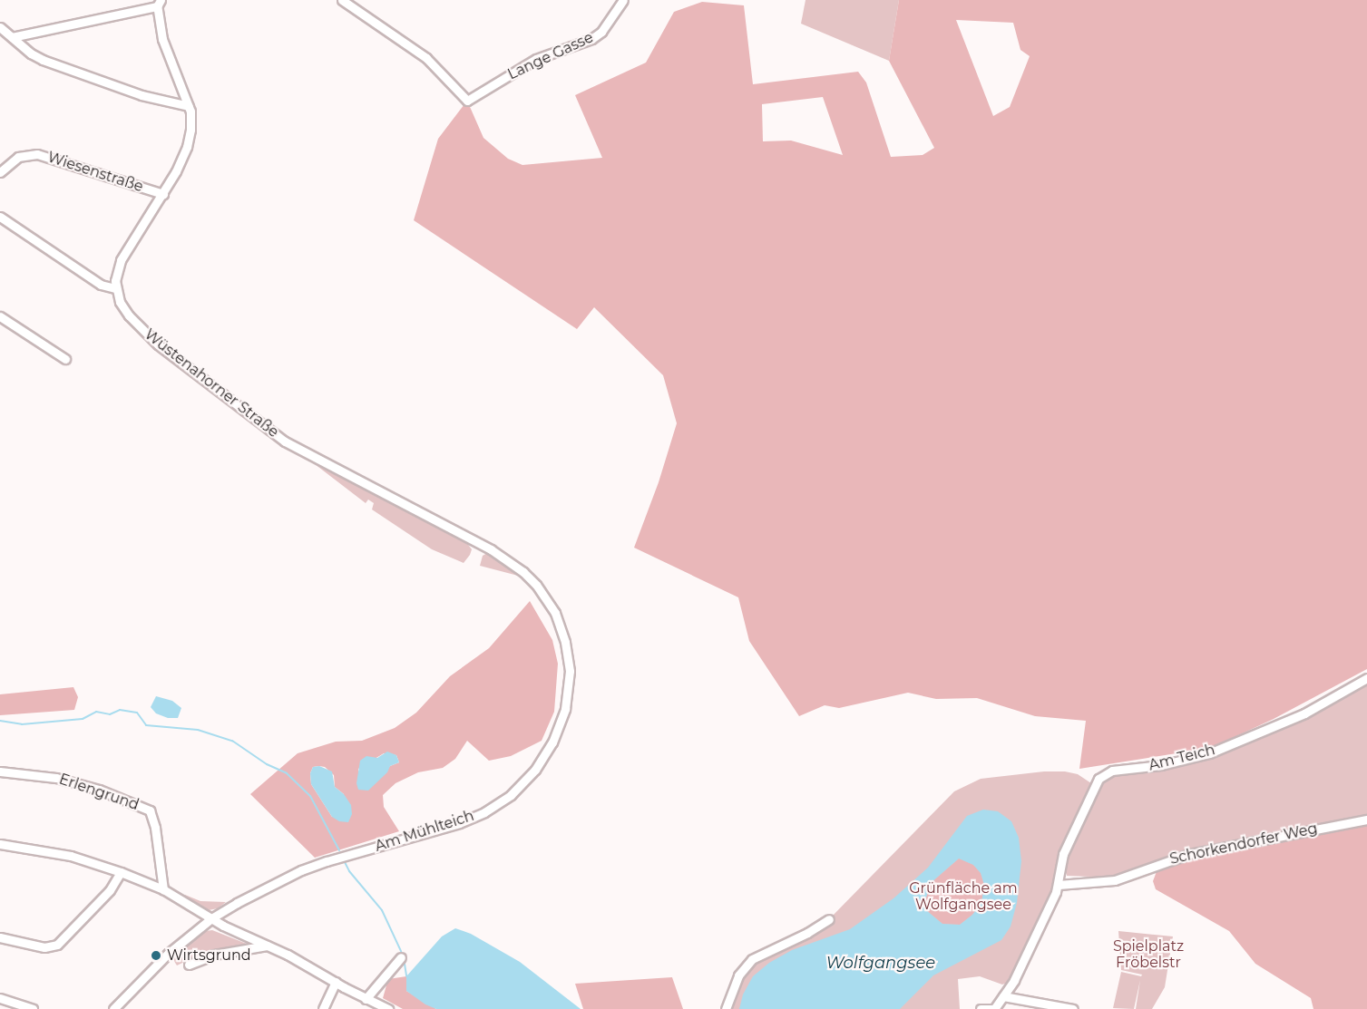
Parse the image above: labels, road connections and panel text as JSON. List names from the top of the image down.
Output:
{
  "streets": {
    "street": [
      "Lange Gasse",
      "Wiesenstraße",
      "Wüstenahorner Straße",
      "Am Teich",
      "Erlengrund",
      "Am Mühlteich",
      "Schorkendorfer Weg"
    ]
  },
  "crossings": [
    ["Wüstenahorner Straße", "Am Mühlteich"],
    ["Am Teich", "Schorkendorfer Weg"]
  ],
  "water": ["Wolfgangsee"],
  "parks": ["Grünfläche am Wolfgangsee", "Spielplatz Fröbelstr"],
  "places": ["Wirtsgrund"]
}
